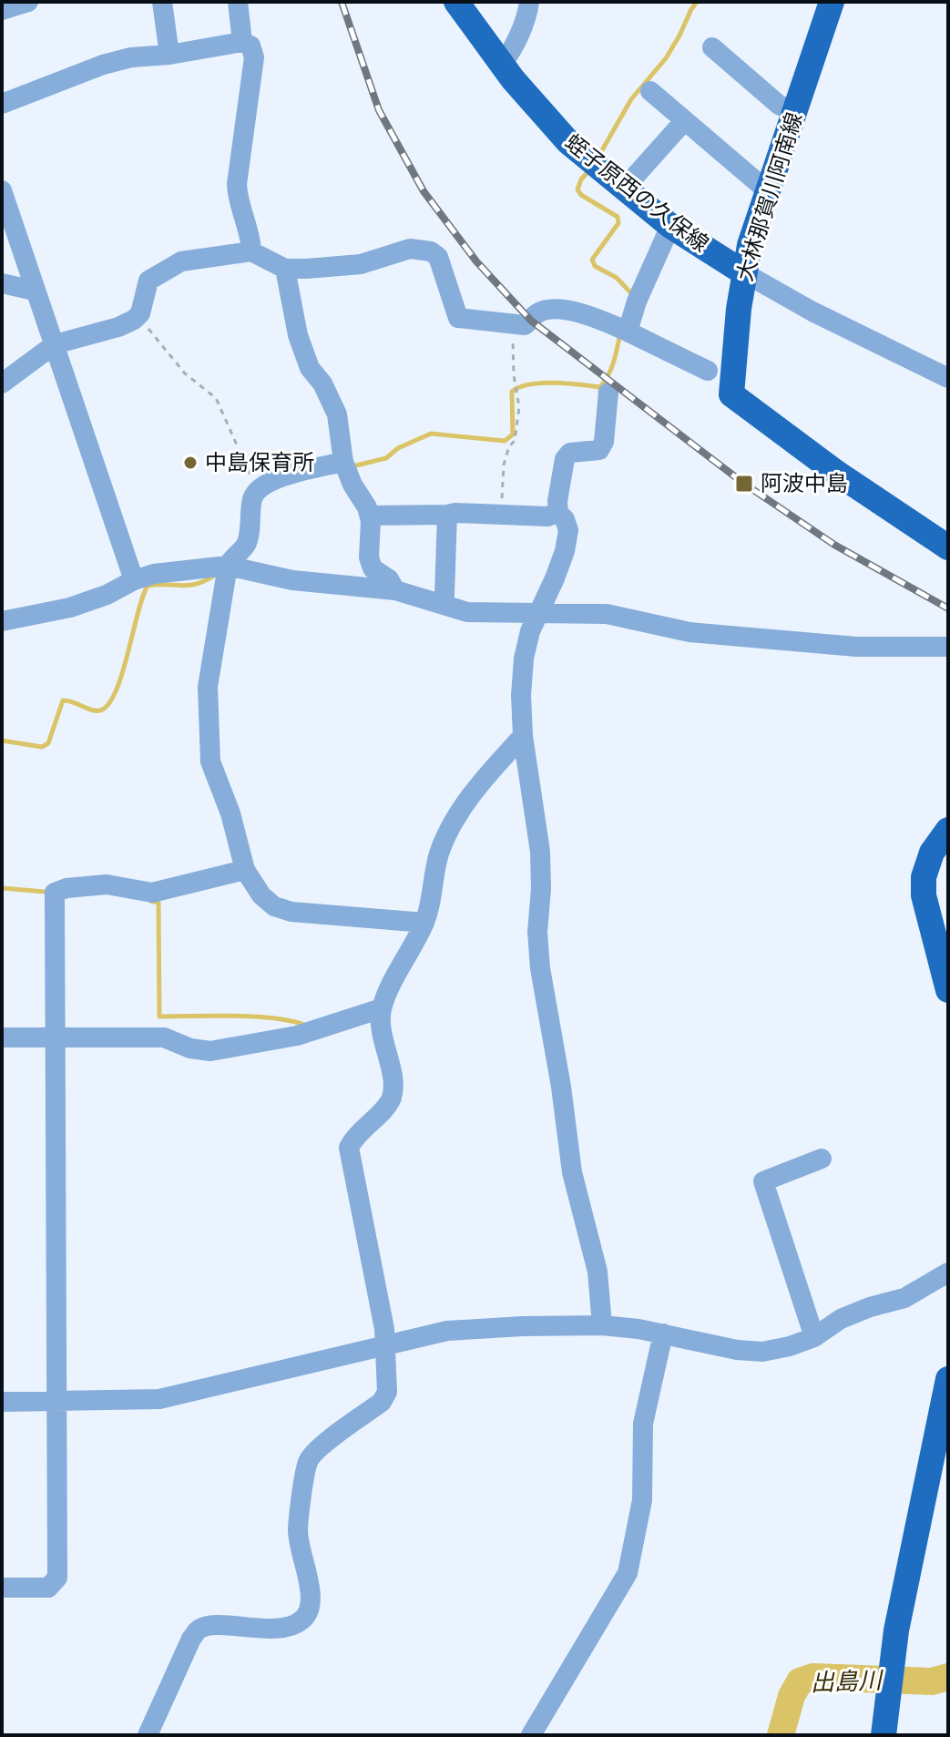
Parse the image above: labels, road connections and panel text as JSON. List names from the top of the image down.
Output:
{
  "streets": {
    "main road": ["蛭子原西の久保線", "大林那賀川阿南線"]
  },
  "crossings": [
    ["蛭子原西の久保線", "大林那賀川阿南線"]
  ],
  "water": ["出島川"],
  "places": {
    "other": ["中島保育所"],
    "transit": ["阿波中島"]
  }
}
